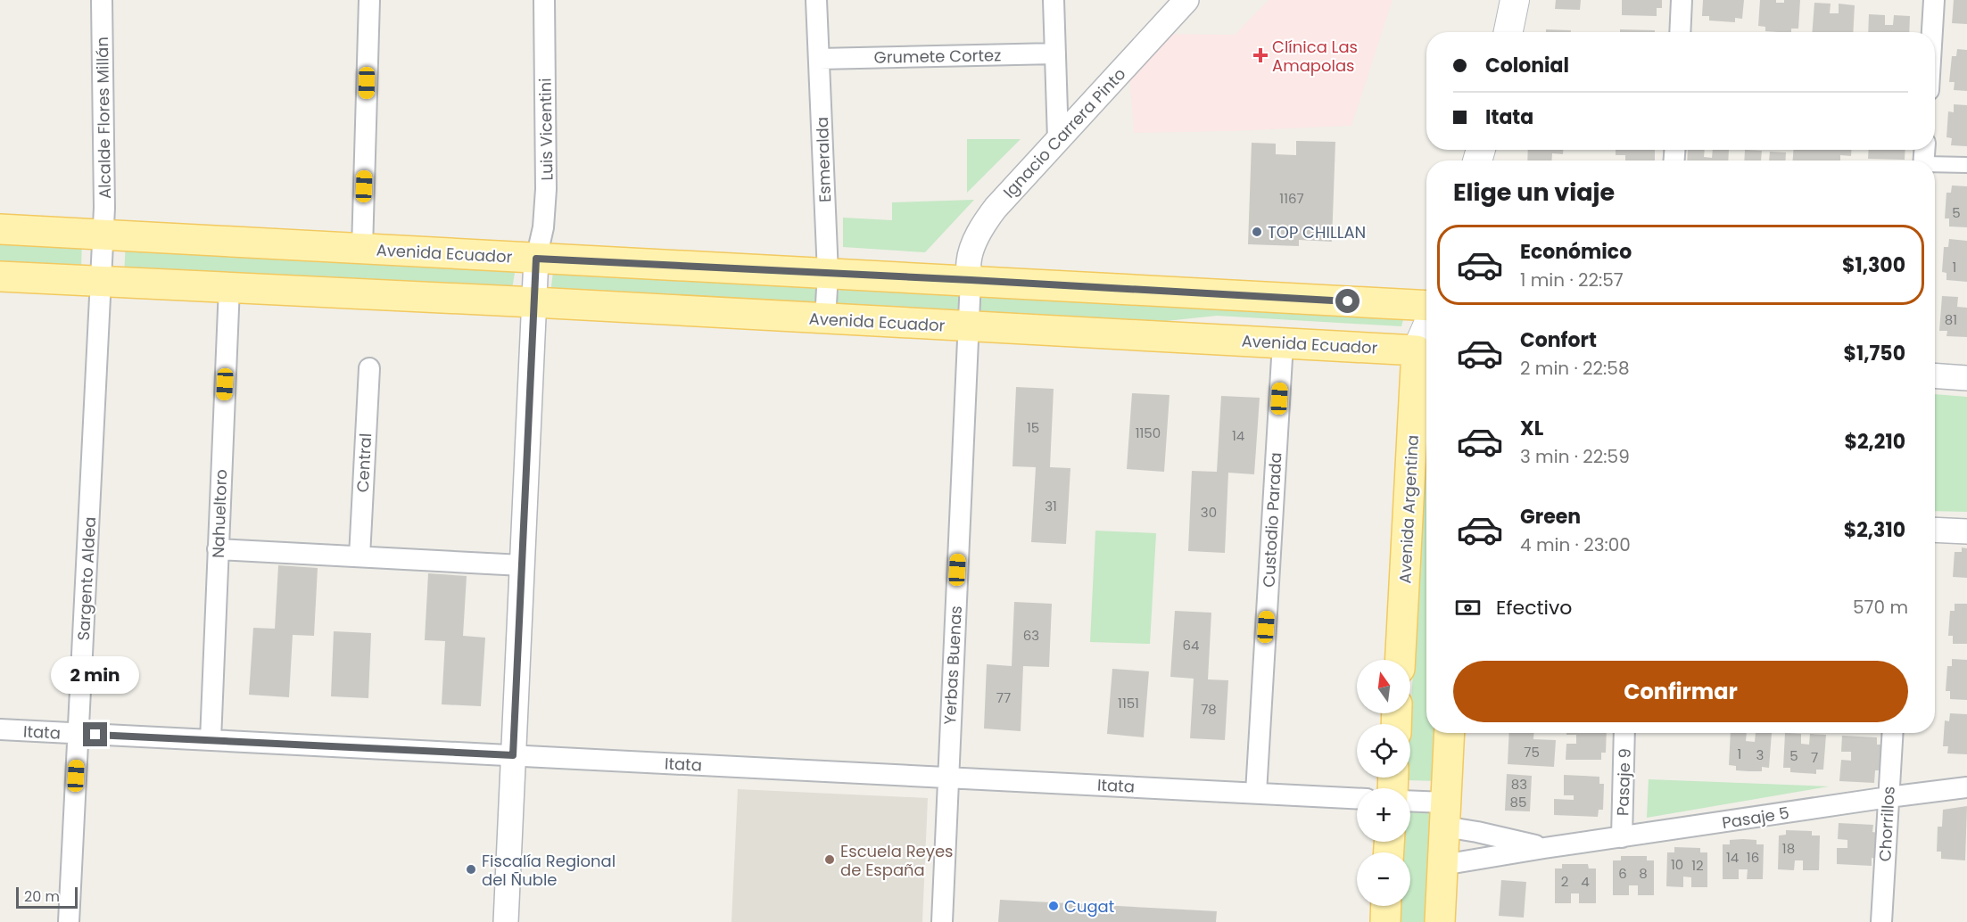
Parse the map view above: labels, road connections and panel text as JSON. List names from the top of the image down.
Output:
{
  "streets": {
    "main road": ["Avenida Ecuador", "Avenida Argentina"],
    "street": [
      "Grumete Cortez",
      "Alcalde Flores Millán",
      "Luis Vicentini",
      "Ignacio Carrera Pinto",
      "Esmeralda",
      "Central",
      "Nahueltoro",
      "Custodio Parada",
      "Sargento Aldea",
      "Yerbas Buenas",
      "Itata",
      "Pasaje 9",
      "Pasaje 5",
      "Chorrillos"
    ]
  },
  "crossings": [
    ["Grumete Cortez", "Esmeralda"],
    ["Alcalde Flores Millán", "Avenida Ecuador"],
    ["Alcalde Flores Millán", "Sargento Aldea"],
    ["Luis Vicentini", "Avenida Ecuador"],
    ["Ignacio Carrera Pinto", "Avenida Ecuador"],
    ["Ignacio Carrera Pinto", "Yerbas Buenas"],
    ["Esmeralda", "Avenida Ecuador"],
    ["Avenida Ecuador", "Avenida Argentina"],
    ["Avenida Ecuador", "Nahueltoro"],
    ["Avenida Ecuador", "Custodio Parada"],
    ["Avenida Ecuador", "Sargento Aldea"],
    ["Avenida Ecuador", "Yerbas Buenas"],
    ["Nahueltoro", "Itata"],
    ["Custodio Parada", "Itata"],
    ["Sargento Aldea", "Itata"],
    ["Yerbas Buenas", "Itata"],
    ["Pasaje 9", "Pasaje 5"],
    ["Pasaje 5", "Chorrillos"]
  ],
  "places": {
    "health": ["Clínica Las Amapolas"],
    "other": [
      "TOP CHILLAN",
      "Escuela Reyes de España",
      "Fiscalía Regional del Ñuble",
      "Cugat"
    ]
  },
  "house_numbers": [
    "1167",
    "5",
    "1",
    "81",
    "15",
    "1150",
    "14",
    "31",
    "30",
    "63",
    "64",
    "77",
    "1151",
    "78",
    "75",
    "1",
    "3",
    "5",
    "7",
    "83",
    "85",
    "18",
    "14",
    "16",
    "10",
    "12",
    "6",
    "8",
    "2",
    "4"
  ],
  "scale_bar": "20 m",
  "north": "top",
  "page": {
    "banner": ["Colonial", "Itata"],
    "heading": "Elige un viaje",
    "list": [
      {
        "name": "Económico",
        "note": "1 min · 22:57",
        "value": "$1,300"
      },
      {
        "name": "Confort",
        "note": "2 min · 22:58",
        "value": "$1,750"
      },
      {
        "name": "XL",
        "note": "3 min · 22:59",
        "value": "$2,210"
      },
      {
        "name": "Green",
        "note": "4 min · 23:00",
        "value": "$2,310"
      }
    ],
    "pay": ["Efectivo", "570 m"],
    "buttons": "Confirmar",
    "bubble": "2 min",
    "map_buttons": ["+", "−"],
    "scale": "20 m"
  }
}
